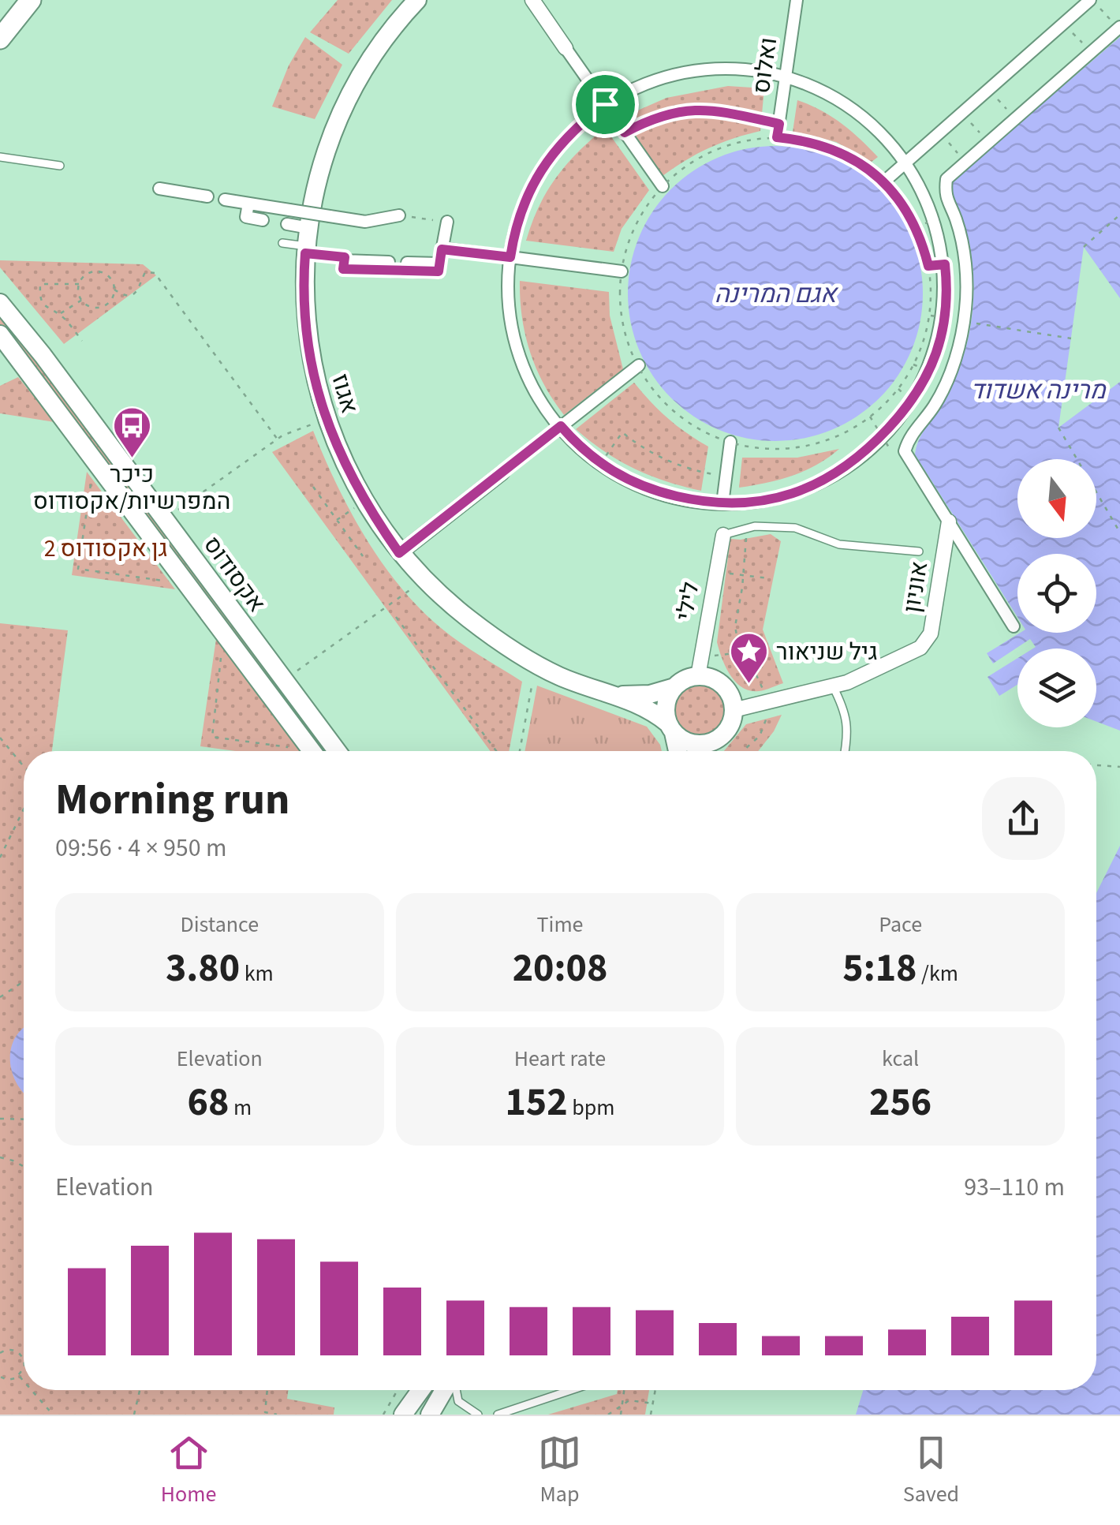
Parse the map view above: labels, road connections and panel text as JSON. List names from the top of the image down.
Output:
{
  "streets": {
    "street": [
      "ואלוס",
      "אגוז",
      "אקסודוס",
      "אוניון",
      "לילי"
    ]
  },
  "water": ["אגם המרינה", "מרינה אשדוד"],
  "parks": ["גן אקסודוס 2"],
  "places": {
    "bus stop": ["כיכר המפרשיות/אקסודוס"],
    "place": ["גיל שניאור"]
  },
  "north": "bottom",
  "page": {
    "heading": ["Morning run", "09:56 · 4 × 950 m"],
    "stats": [
      ["Distance", "3.80 km"],
      ["Time", "20:08"],
      ["Pace", "5:18 /km"],
      ["Elevation", "68 m"],
      ["Heart rate", "152 bpm"],
      ["kcal", "256"]
    ],
    "chart": ["Elevation", "93–110 m"],
    "tabs": ["Home", "Map", "Saved"]
  }
}
